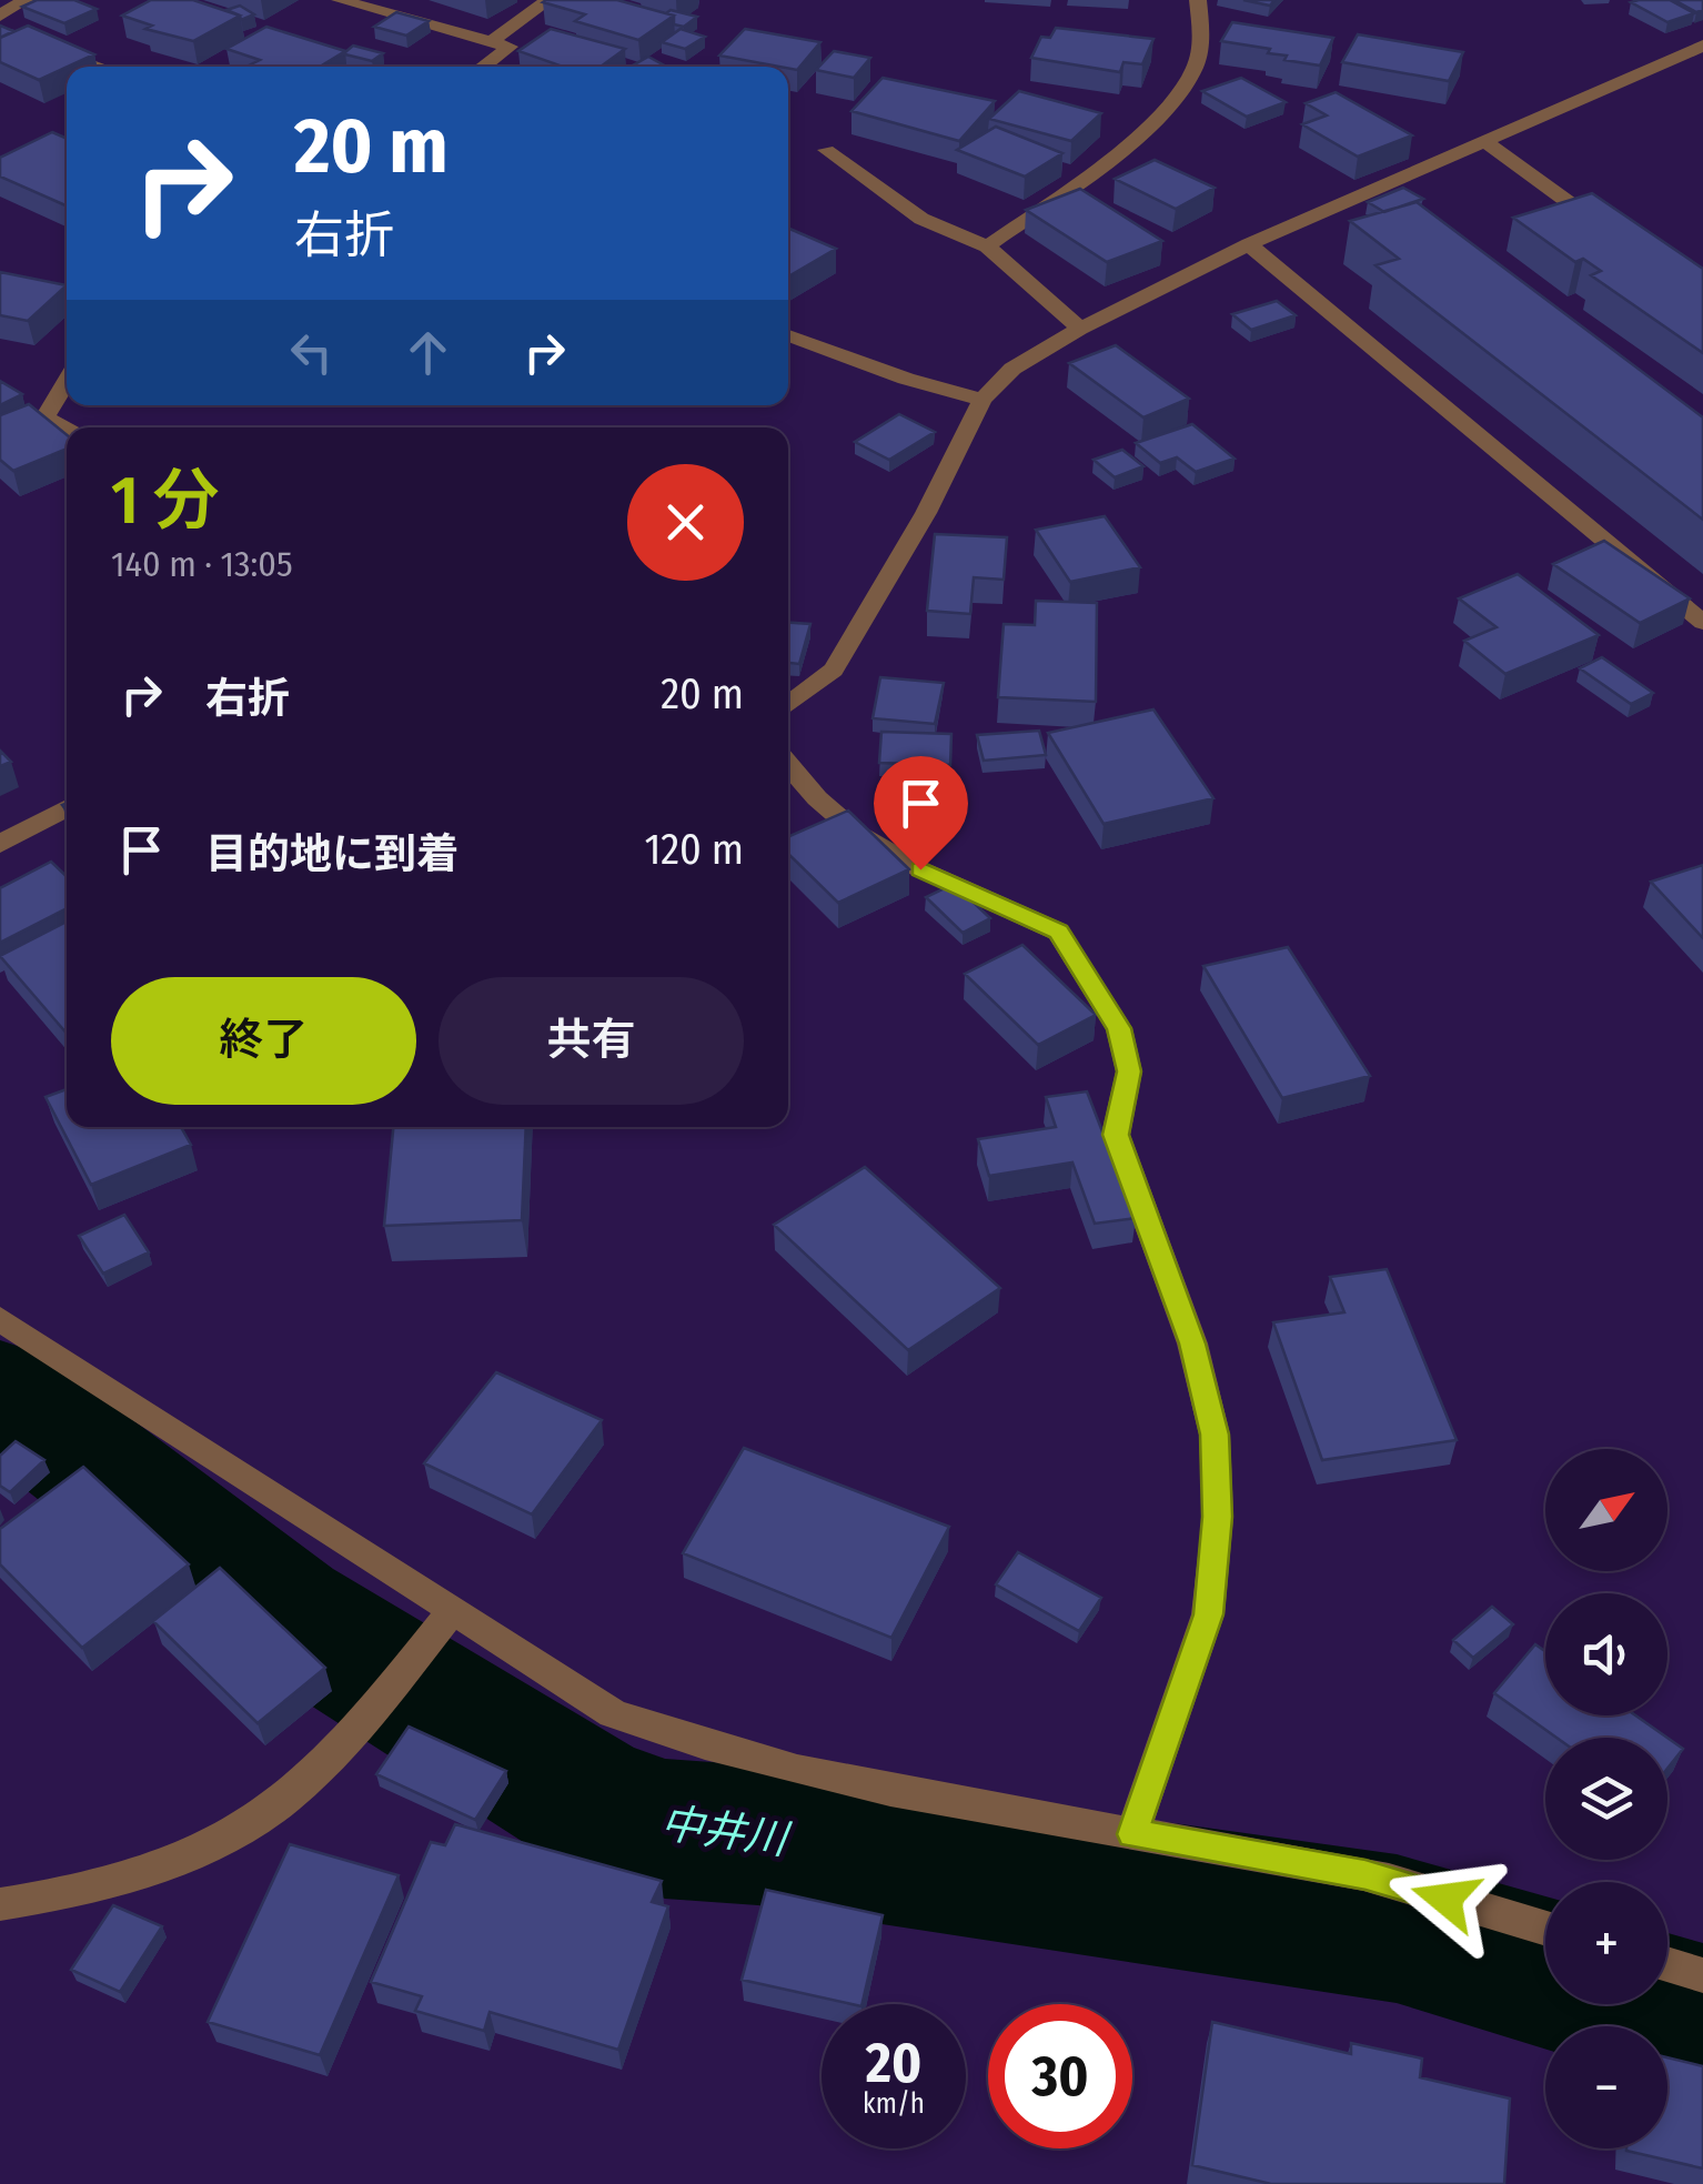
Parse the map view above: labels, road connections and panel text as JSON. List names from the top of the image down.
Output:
{
  "water": ["中井川"],
  "north": "top right",
  "page": {
    "turn": ["20 m", "右折"],
    "heading": ["1 分", "140 m · 13:05"],
    "list": [
      {
        "name": "右折",
        "value": "20 m"
      },
      {
        "name": "目的地に到着",
        "value": "120 m"
      }
    ],
    "buttons": ["終了", "共有"],
    "map_buttons": ["+", "−"],
    "speed": "20 km/h",
    "limit": "30"
  }
}
